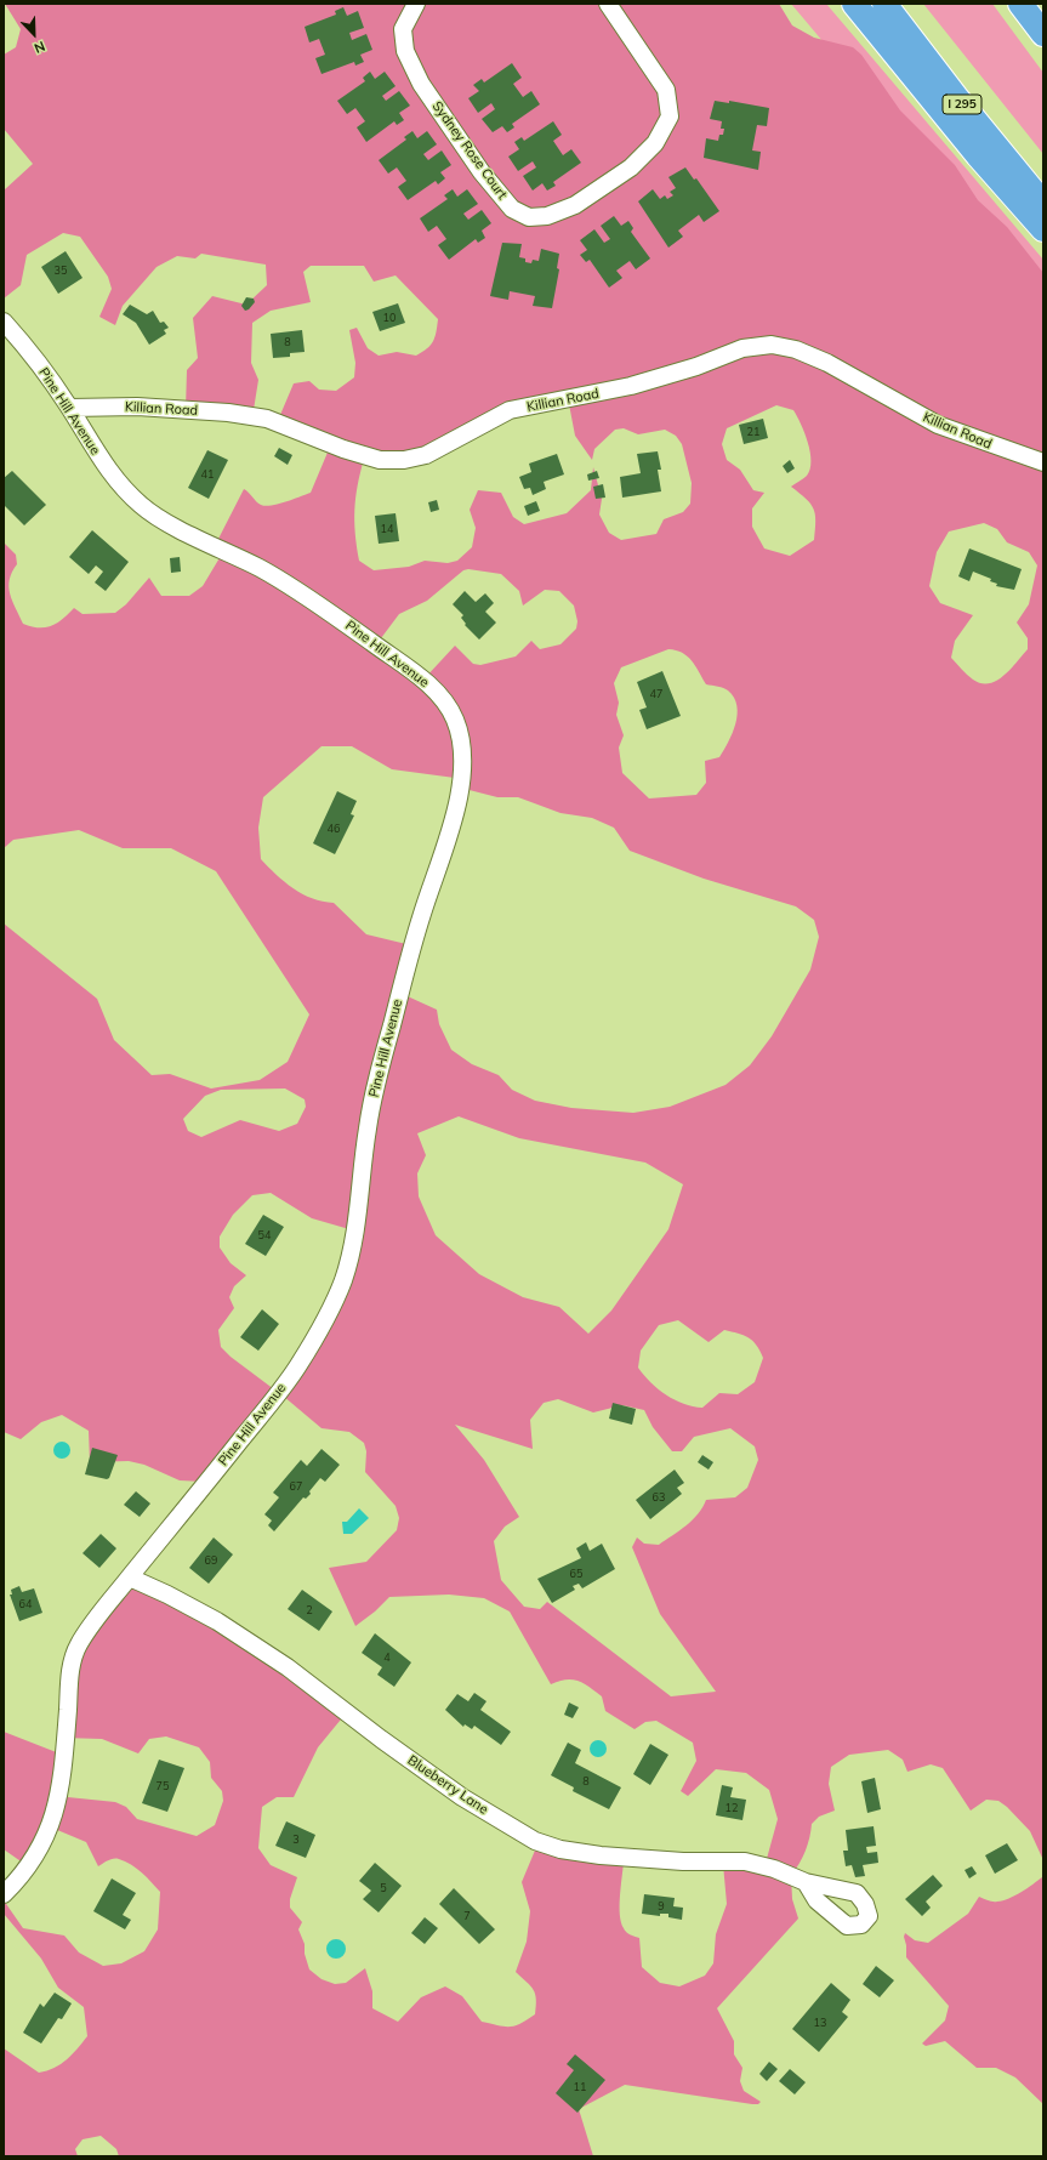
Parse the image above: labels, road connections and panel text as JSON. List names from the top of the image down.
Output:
{
  "streets": {
    "highway": ["I 295"],
    "street": [
      "Sydney Rose Court",
      "Killian Road",
      "Pine Hill Avenue",
      "Blueberry Lane"
    ]
  },
  "crossings": [
    ["Killian Road", "Pine Hill Avenue"],
    ["Pine Hill Avenue", "Blueberry Lane"]
  ],
  "house_numbers": [
    "35",
    "10",
    "8",
    "21",
    "41",
    "14",
    "47",
    "46",
    "54",
    "67",
    "63",
    "69",
    "65",
    "64",
    "2",
    "4",
    "8",
    "75",
    "12",
    "3",
    "5",
    "9",
    "7",
    "13",
    "11"
  ],
  "north": "bottom right"
}
